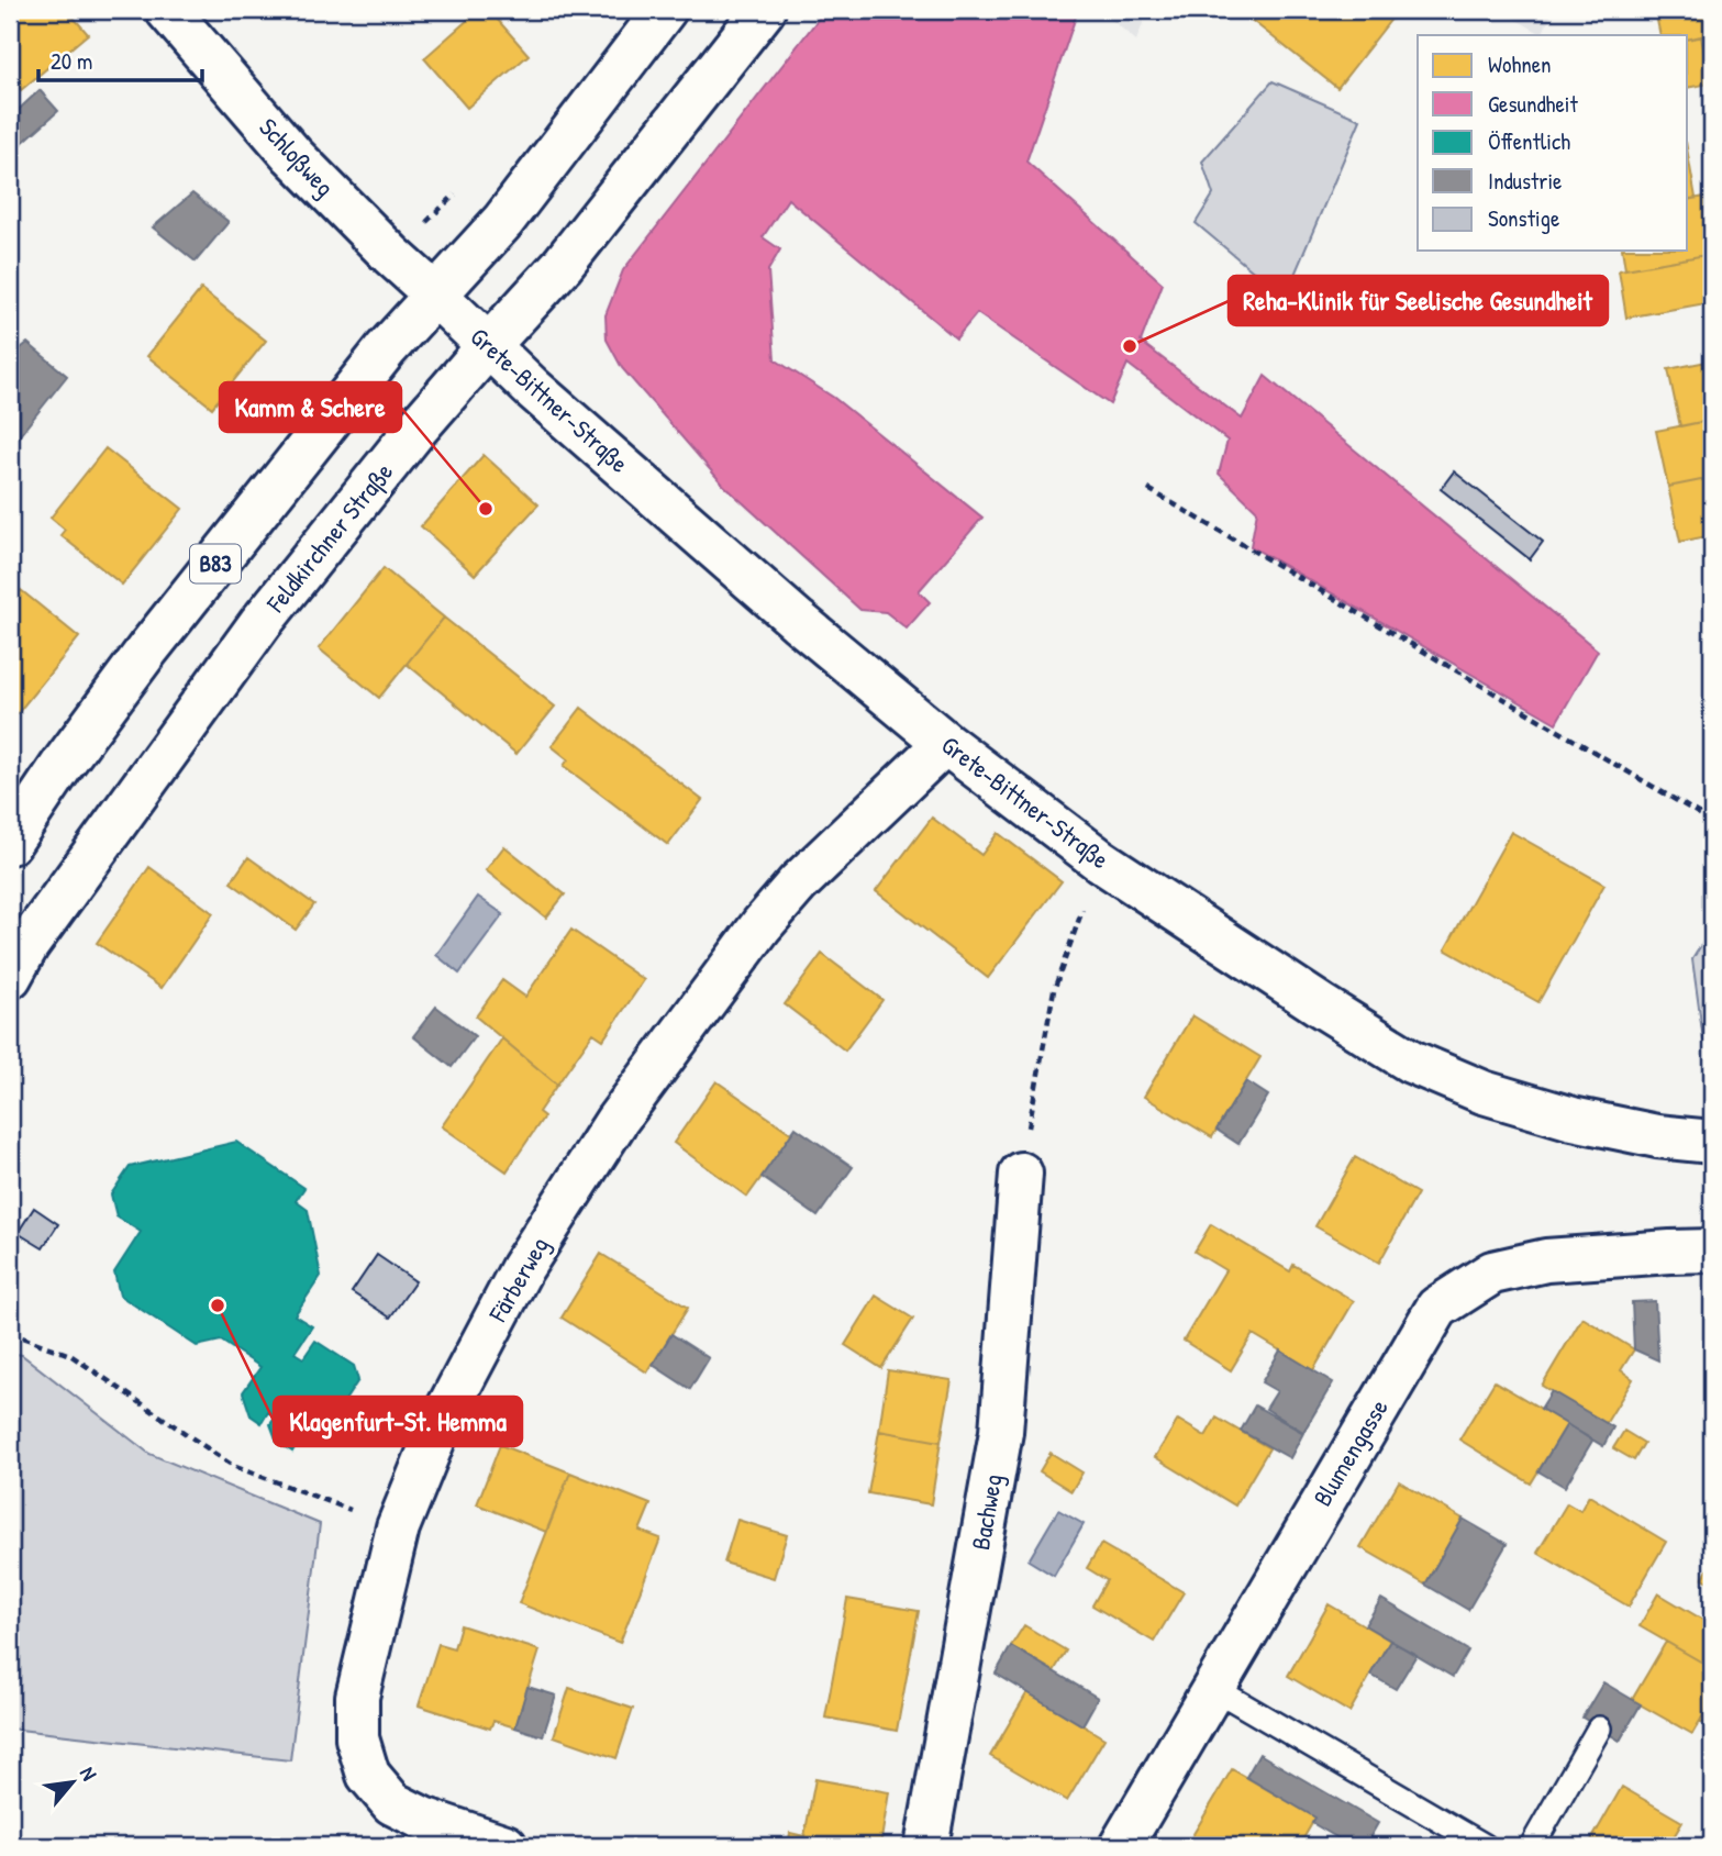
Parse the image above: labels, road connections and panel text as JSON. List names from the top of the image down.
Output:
{
  "streets": {
    "street": [
      "Schloßweg",
      "Grete-Bittner-Straße",
      "Feldkirchner Straße",
      "B83",
      "Färberweg",
      "Blumengasse",
      "Bachweg"
    ]
  },
  "crossings": [
    ["Schloßweg", "Grete-Bittner-Straße"],
    ["Schloßweg", "B83"],
    ["Grete-Bittner-Straße", "Feldkirchner Straße"],
    ["Grete-Bittner-Straße", "B83"],
    ["Grete-Bittner-Straße", "Färberweg"]
  ],
  "places": ["Reha-Klinik für Seelische Gesundheit", "Kamm & Schere", "Klagenfurt-St. Hemma"],
  "legend": [
    "Wohnen",
    "Gesundheit",
    "Öffentlich",
    "Industrie",
    "Sonstige"
  ],
  "scale_bar": "20 m",
  "north": "top right"
}
